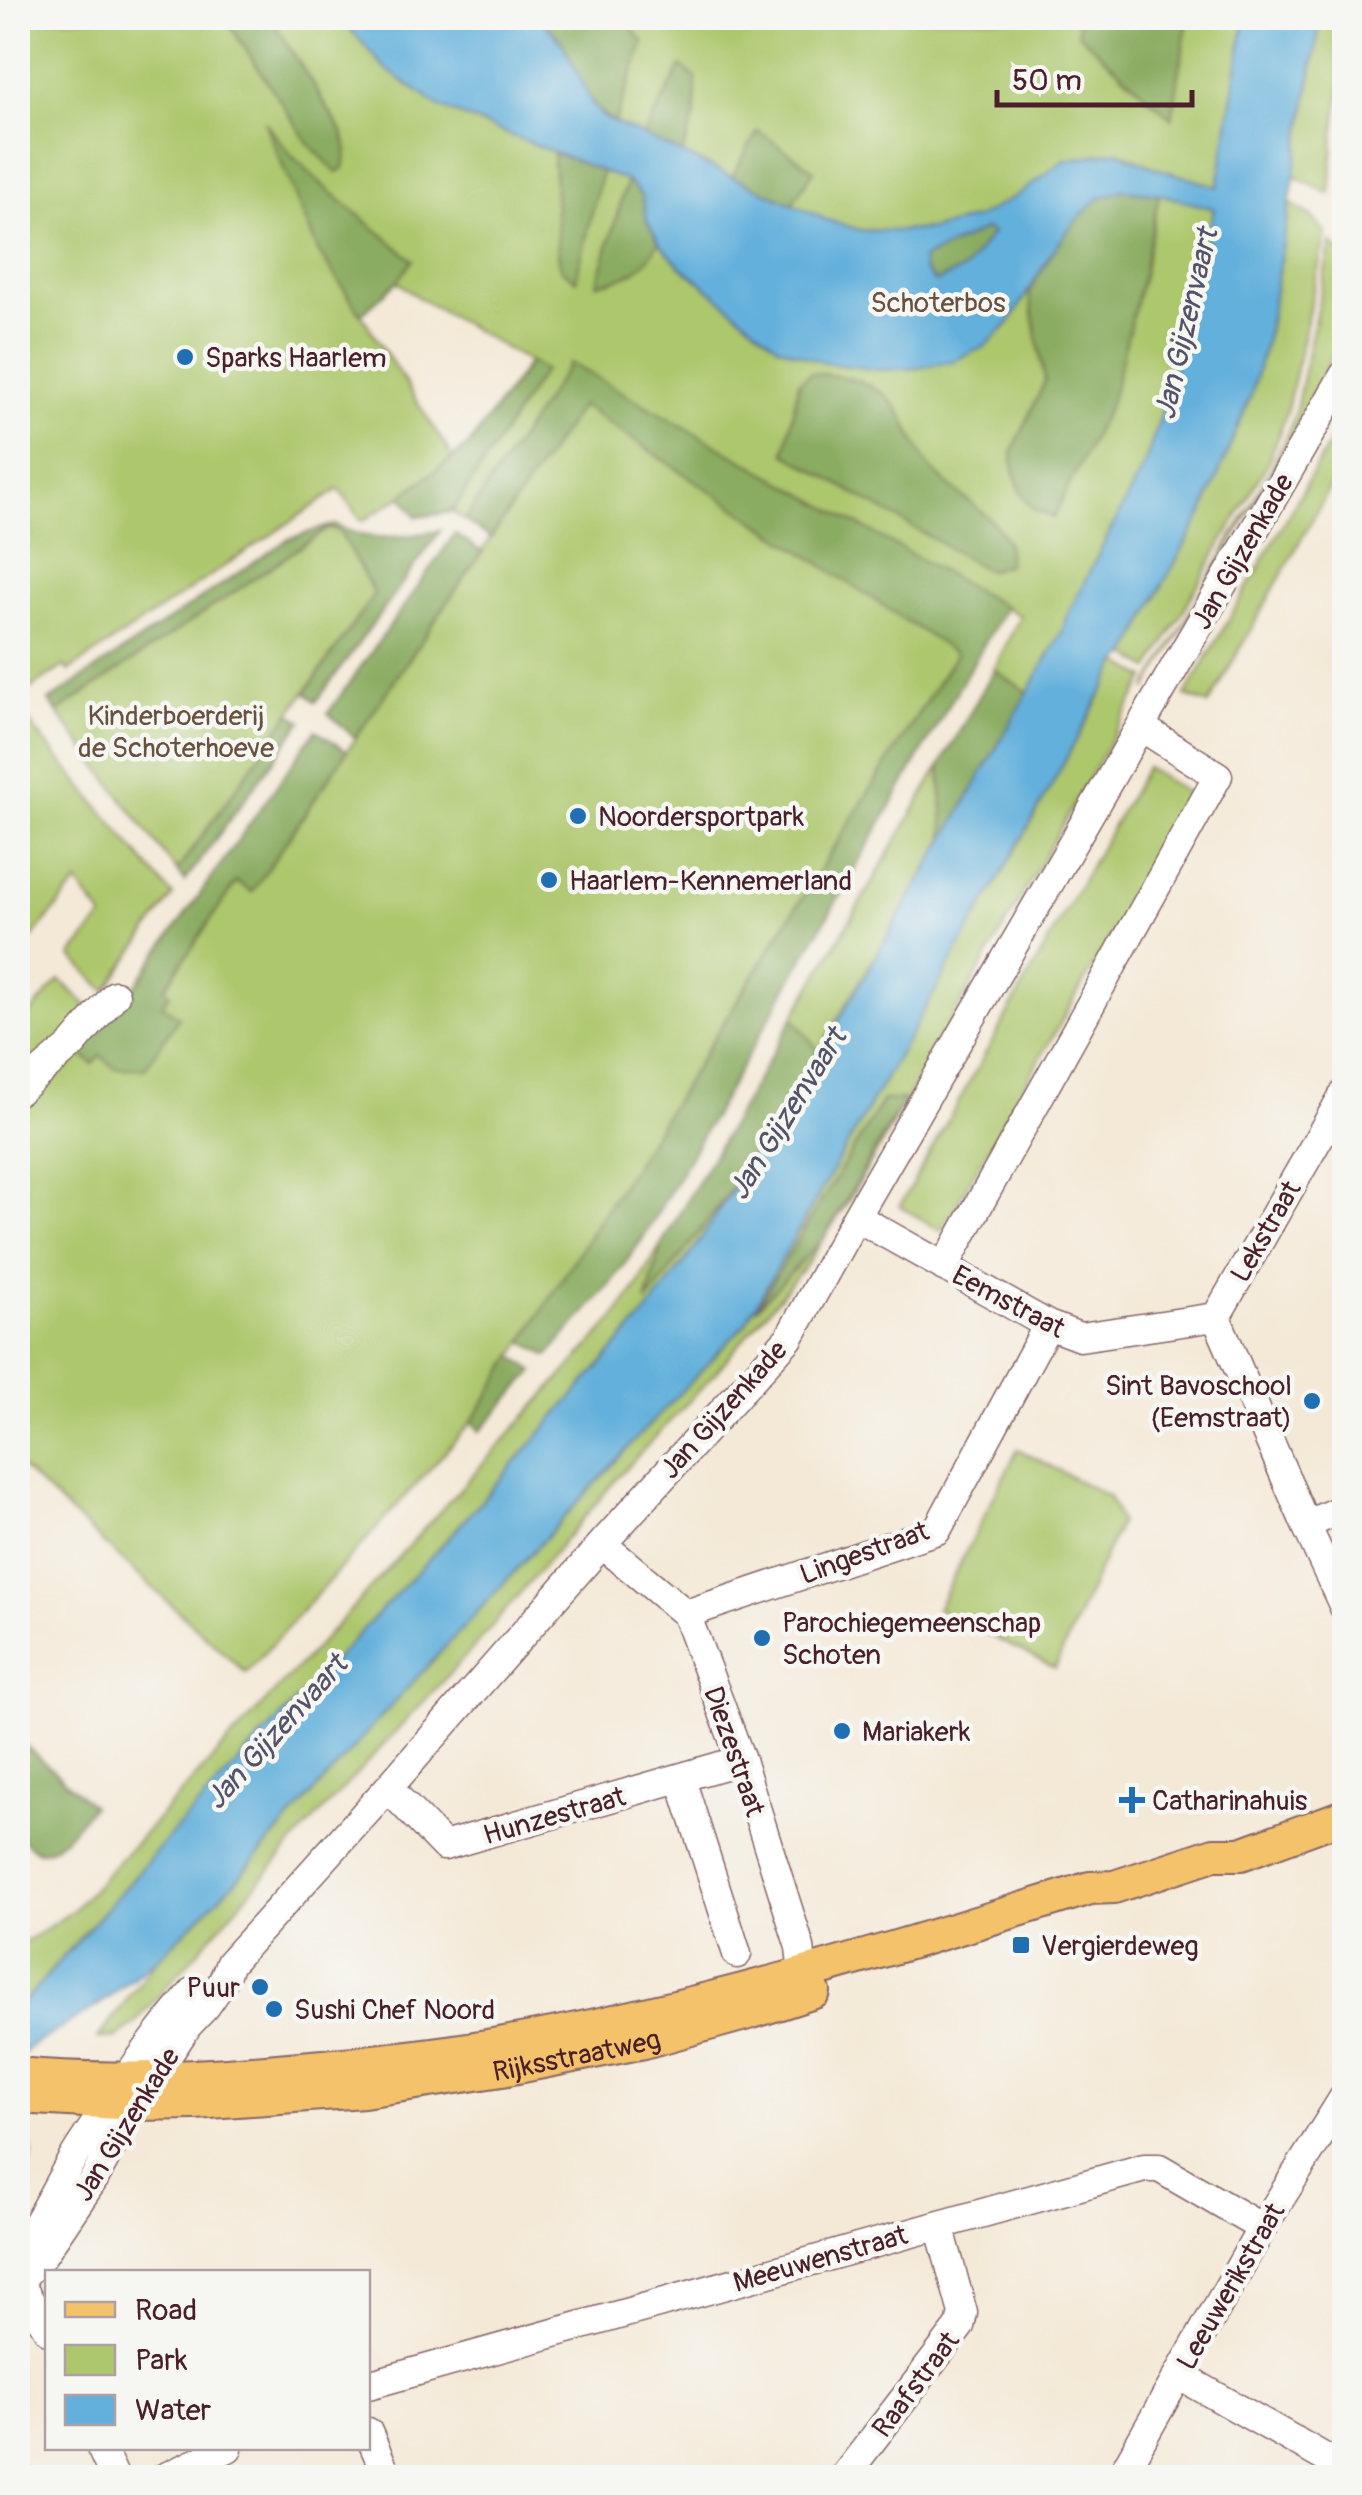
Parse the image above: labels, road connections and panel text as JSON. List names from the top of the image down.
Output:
{
  "streets": {
    "main road": ["Rijksstraatweg"],
    "street": [
      "Jan Gijzenkade",
      "Lekstraat",
      "Eemstraat",
      "Lingestraat",
      "Diezestraat",
      "Hunzestraat",
      "Meeuwenstraat",
      "Leeuwerikstraat",
      "Raafstraat"
    ]
  },
  "crossings": [
    ["Jan Gijzenkade", "Eemstraat"],
    ["Jan Gijzenkade", "Diezestraat"],
    ["Jan Gijzenkade", "Hunzestraat"],
    ["Jan Gijzenkade", "Rijksstraatweg"],
    ["Lekstraat", "Eemstraat"],
    ["Eemstraat", "Lingestraat"],
    ["Lingestraat", "Diezestraat"],
    ["Diezestraat", "Hunzestraat"],
    ["Diezestraat", "Rijksstraatweg"],
    ["Meeuwenstraat", "Leeuwerikstraat"],
    ["Meeuwenstraat", "Raafstraat"]
  ],
  "water": ["Jan Gijzenvaart"],
  "parks": ["Schoterbos", "Kinderboerderij de Schoterhoeve"],
  "places": {
    "other": [
      "Sparks Haarlem",
      "Noordersportpark",
      "Haarlem-Kennemerland",
      "Sint Bavoschool (Eemstraat)",
      "Parochiegemeenschap Schoten",
      "Mariakerk",
      "Puur",
      "Sushi Chef Noord"
    ],
    "health": ["Catharinahuis"],
    "transit": ["Vergierdeweg"]
  },
  "legend": ["Road", "Park", "Water"],
  "scale_bar": "50 m"
}
